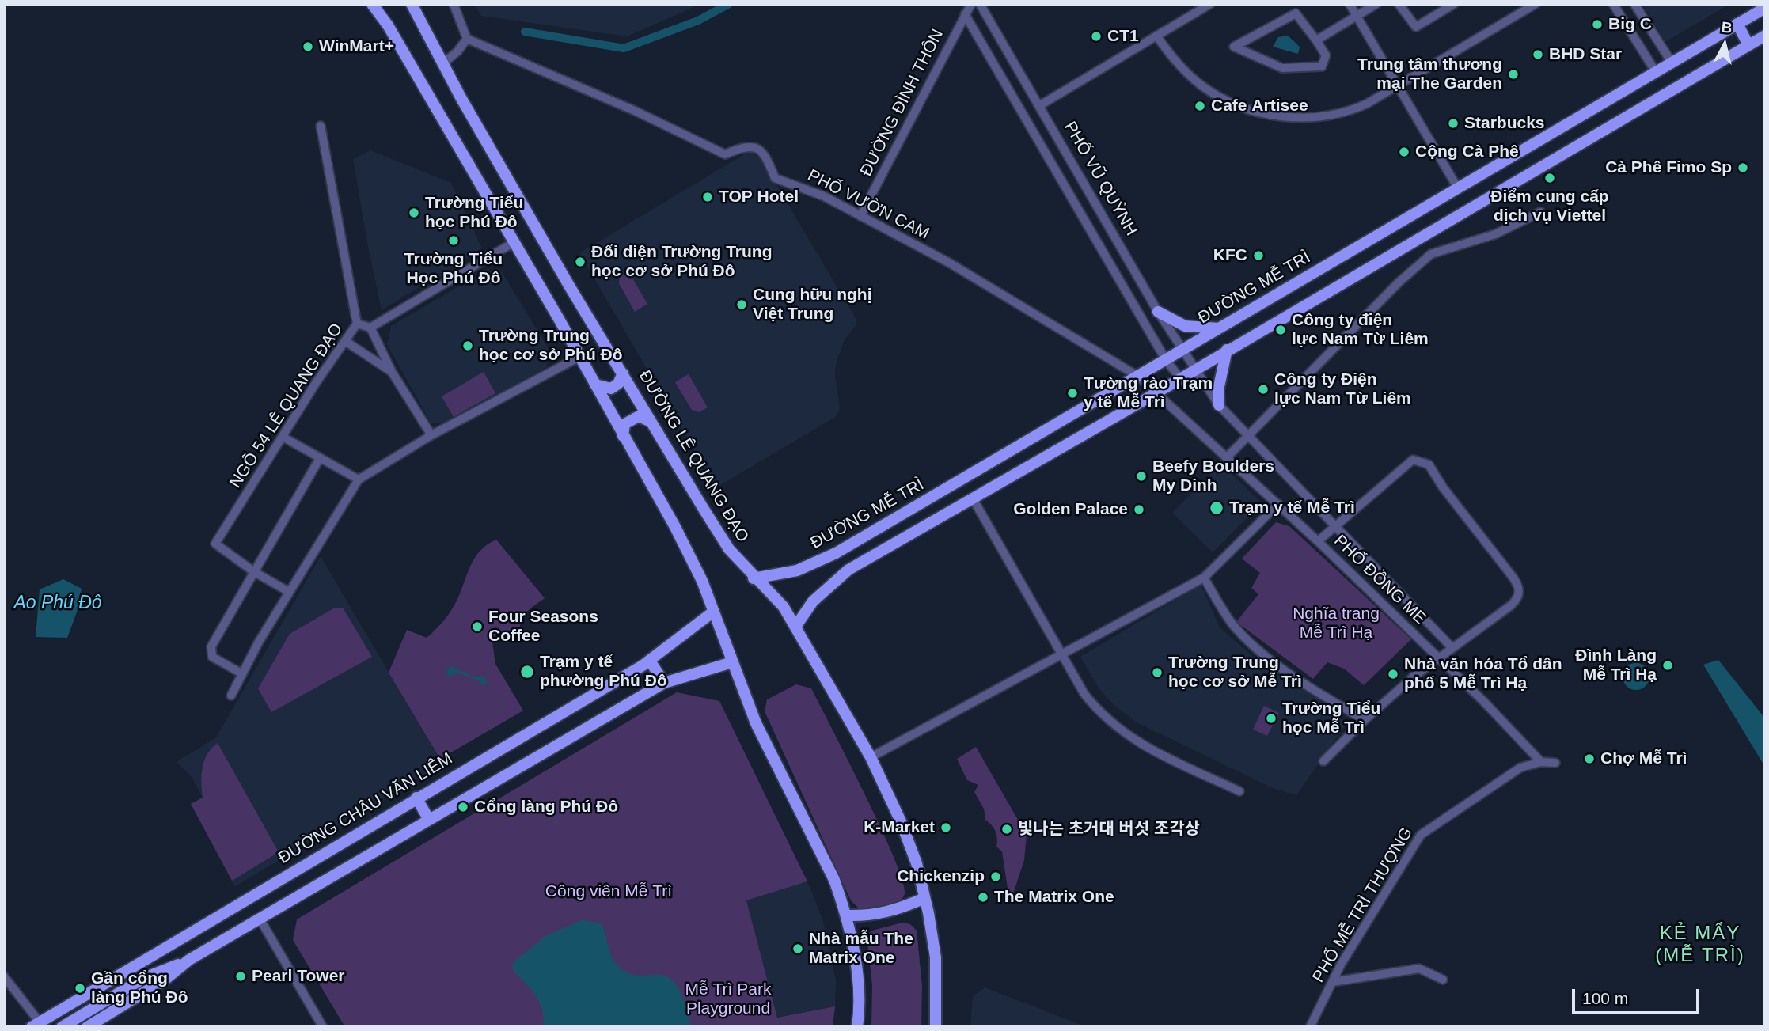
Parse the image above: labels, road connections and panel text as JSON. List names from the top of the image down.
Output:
{
  "streets": {
    "main road": ["ĐƯỜNG MỄ TRÌ", "ĐƯỜNG LÊ QUANG ĐẠO", "ĐƯỜNG CHÂU VĂN LIÊM"],
    "street": [
      "ĐƯỜNG ĐÌNH THÔN",
      "PHỐ VŨ QUỲNH",
      "PHỐ VƯỜN CAM",
      "NGÕ 54 LÊ QUANG ĐẠO",
      "PHỐ ĐỒNG ME",
      "PHỐ MỄ TRÌ THƯỢNG"
    ]
  },
  "crossings": [
    ["ĐƯỜNG ĐÌNH THÔN", "PHỐ VŨ QUỲNH"],
    ["ĐƯỜNG ĐÌNH THÔN", "PHỐ VƯỜN CAM"],
    ["PHỐ VŨ QUỲNH", "ĐƯỜNG MỄ TRÌ"],
    ["PHỐ VŨ QUỲNH", "PHỐ ĐỒNG ME"],
    ["PHỐ VƯỜN CAM", "ĐƯỜNG MỄ TRÌ"],
    ["PHỐ VƯỜN CAM", "PHỐ ĐỒNG ME"],
    ["ĐƯỜNG MỄ TRÌ", "ĐƯỜNG LÊ QUANG ĐẠO"],
    ["PHỐ ĐỒNG ME", "PHỐ MỄ TRÌ THƯỢNG"]
  ],
  "districts": ["KẺ MẨY (MỄ TRÌ)"],
  "water": ["Ao Phú Đô"],
  "parks": ["Nghĩa trang Mễ Trì Hạ", "Công viên Mễ Trì", "Mễ Trì Park Playground"],
  "places": [
    "Big C",
    "CT1",
    "WinMart+",
    "BHD Star",
    "Trung tâm thương mại The Garden",
    "Cafe Artisee",
    "Starbucks",
    "Cộng Cà Phê",
    "Cà Phê Fimo Sp",
    "Điểm cung cấp dịch vụ Viettel",
    "TOP Hotel",
    "Trường Tiểu học Phú Đô",
    "Trường Tiểu Học Phú Đô",
    "KFC",
    "Đối diện Trường Trung học cơ sở Phú Đô",
    "Cung hữu nghị Việt Trung",
    "Công ty điện lực Nam Từ Liêm",
    "Trường Trung học cơ sở Phú Đô",
    "Công ty Điện lực Nam Từ Liêm",
    "Tường rào Trạm y tế Mễ Trì",
    "Beefy Boulders My Dinh",
    "Trạm y tế Mễ Trì",
    "Golden Palace",
    "Four Seasons Coffee",
    "Đình Làng Mễ Trì Hạ",
    "Trạm y tế phường Phú Đô",
    "Trường Trung học cơ sở Mễ Trì",
    "Nhà văn hóa Tổ dân phố 5 Mễ Trì Hạ",
    "Trường Tiểu học Mễ Trì",
    "Chợ Mễ Trì",
    "Cổng làng Phú Đô",
    "K-Market",
    "빛나는 초거대 버섯 조각상",
    "Chickenzip",
    "The Matrix One",
    "Nhà mẫu The Matrix One",
    "Pearl Tower",
    "Gần cổng làng Phú Đô"
  ],
  "scale_bar": "100 m",
  "north": "top"
}
